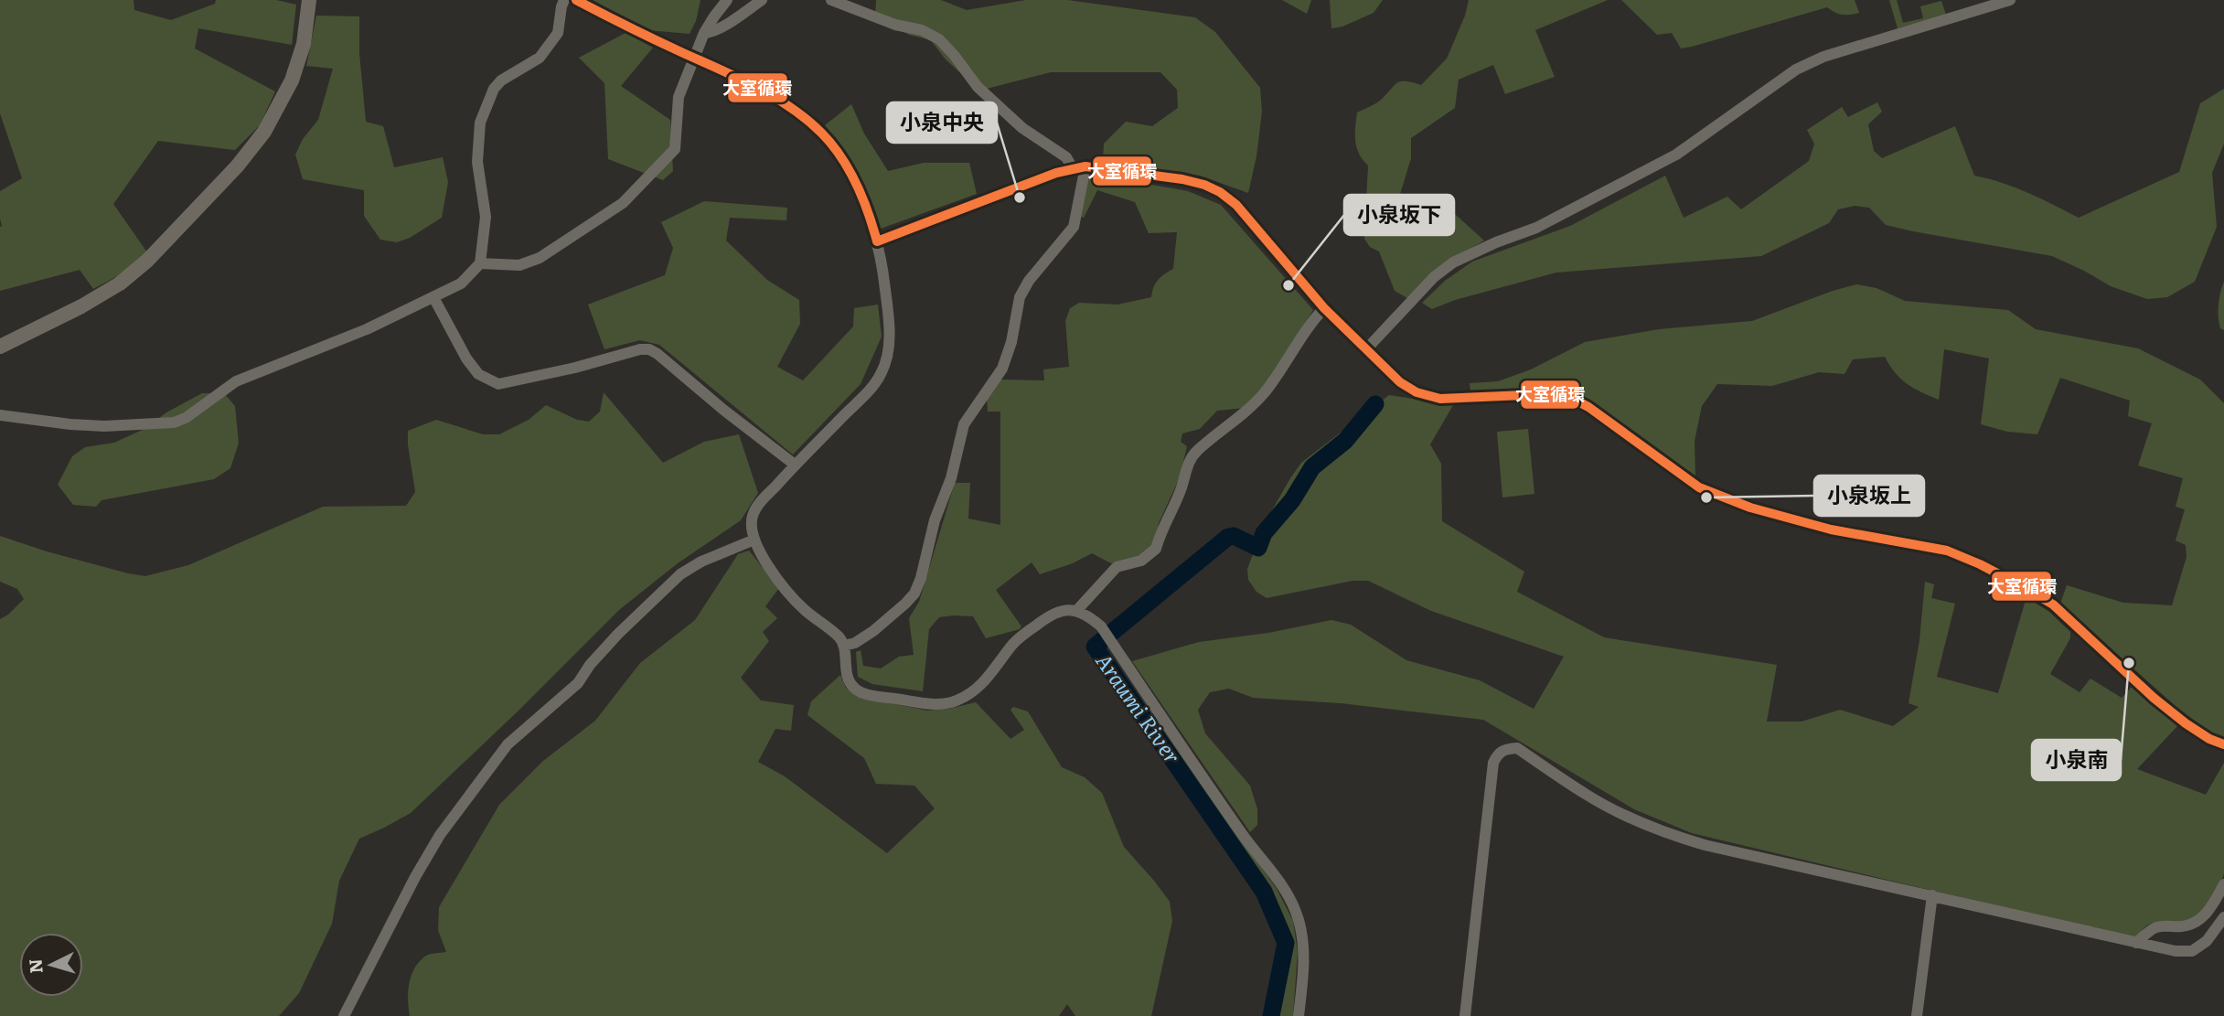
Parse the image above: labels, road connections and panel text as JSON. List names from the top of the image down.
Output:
{
  "water": ["Araumi River"],
  "places": [
    "小泉中央",
    "小泉坂下",
    "小泉坂上",
    "小泉南"
  ],
  "lines": ["transit line 大室循環"],
  "north": "left"
}
